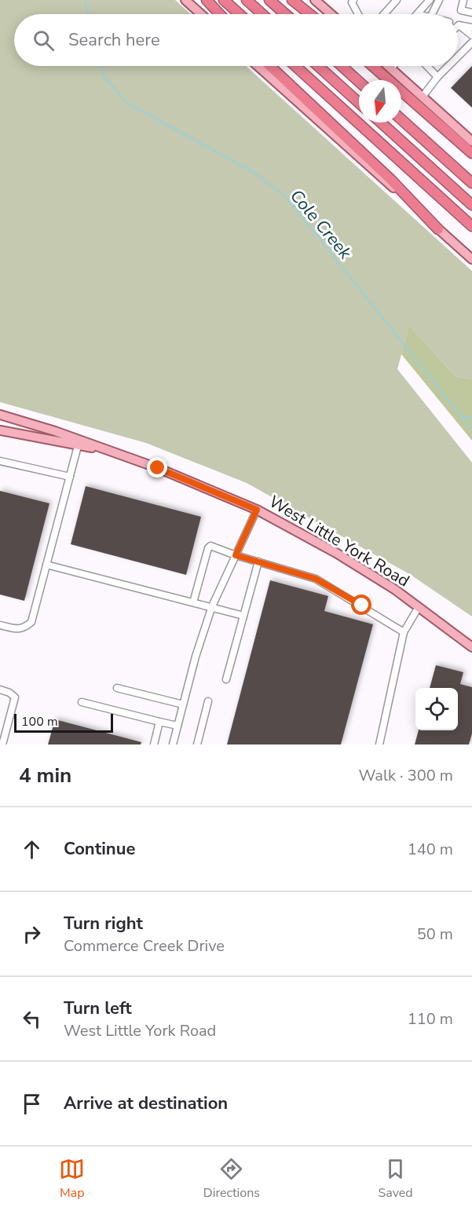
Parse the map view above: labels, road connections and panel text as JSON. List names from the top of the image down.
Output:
{
  "streets": {
    "main road": ["West Little York Road"]
  },
  "water": ["Cole Creek"],
  "scale_bar": "100 m",
  "north": "bottom",
  "page": {
    "search": "Search here",
    "scale": "100 m",
    "heading": ["4 min", "Walk · 300 m"],
    "list": [
      ["Continue", "140 m"],
      ["Turn right", "Commerce Creek Drive", "50 m"],
      ["Turn left", "West Little York Road", "110 m"],
      "Arrive at destination"
    ],
    "nav": ["Map", "Directions", "Saved"]
  }
}
